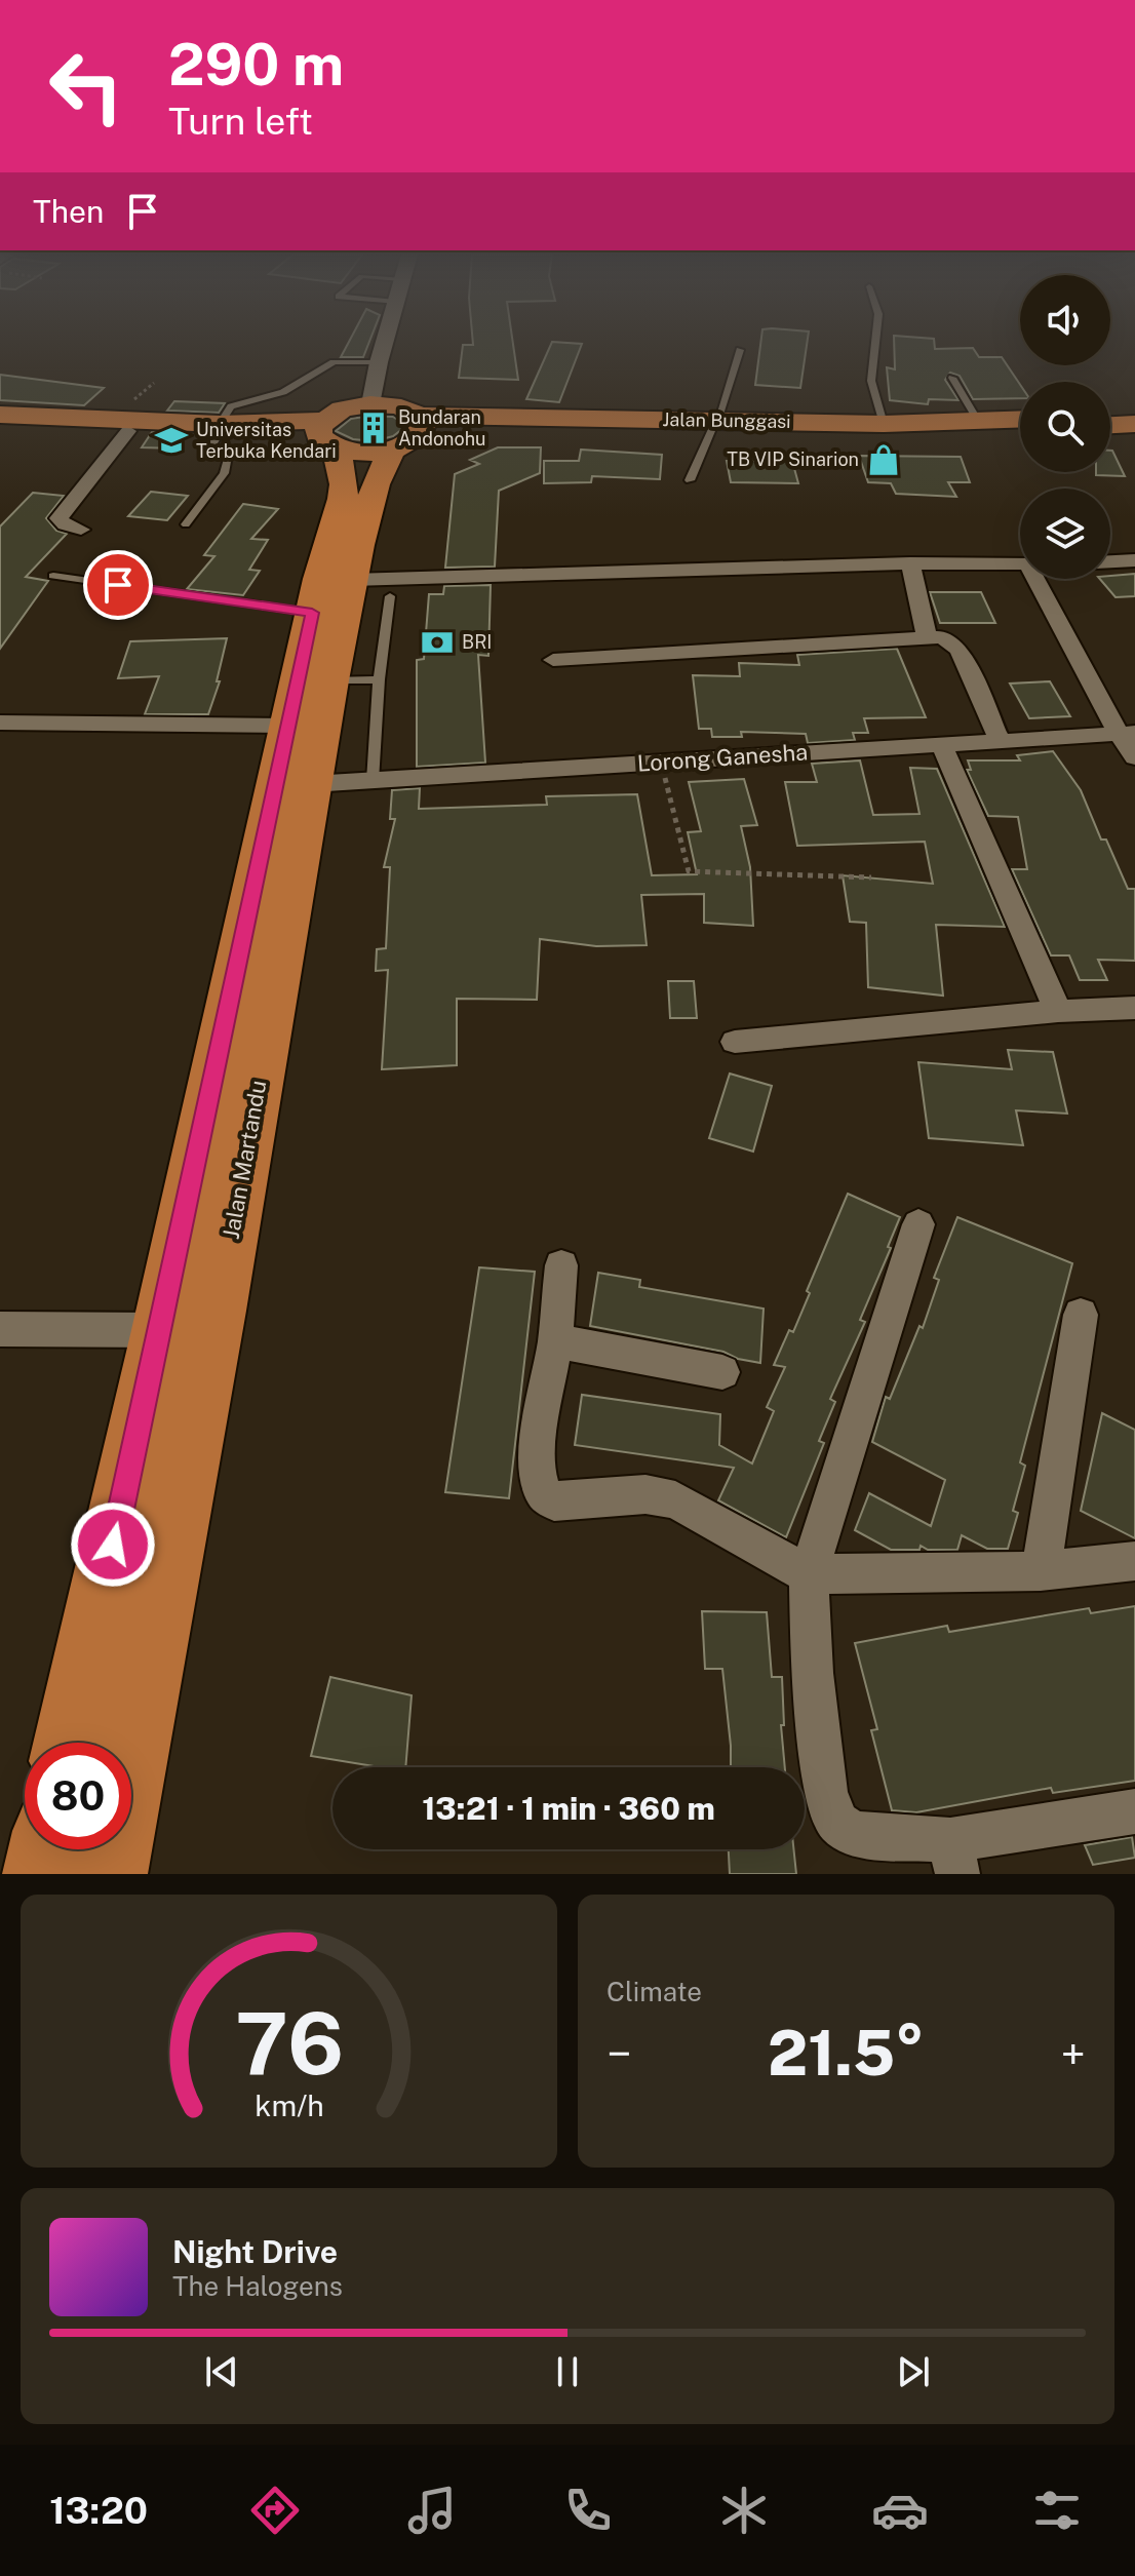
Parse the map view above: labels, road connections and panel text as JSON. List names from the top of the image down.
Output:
{
  "streets": {
    "highway": ["Jalan Bunggasi", "Jalan Martandu"],
    "street": ["Lorong Ganesha"]
  },
  "crossings": [
    ["Jalan Bunggasi", "Jalan Martandu"],
    ["Lorong Ganesha", "Jalan Martandu"]
  ],
  "places": {
    "building": ["Bundaran Andonohu"],
    "school or university": ["Universitas Terbuka Kendari"],
    "shop": ["TB VIP Sinarion"],
    "bank": ["BRI"]
  },
  "page": {
    "turn": ["290 m", "Turn left"],
    "then": "Then",
    "limit": "80",
    "trip": "13:21 · 1 min · 360 m",
    "tile": "Climate",
    "heat": ["−", "21.5°", "+"],
    "song": ["Night Drive", "The Halogens"],
    "tabs": "13:20",
    "gauge": ["76", "km/h"]
  }
}
